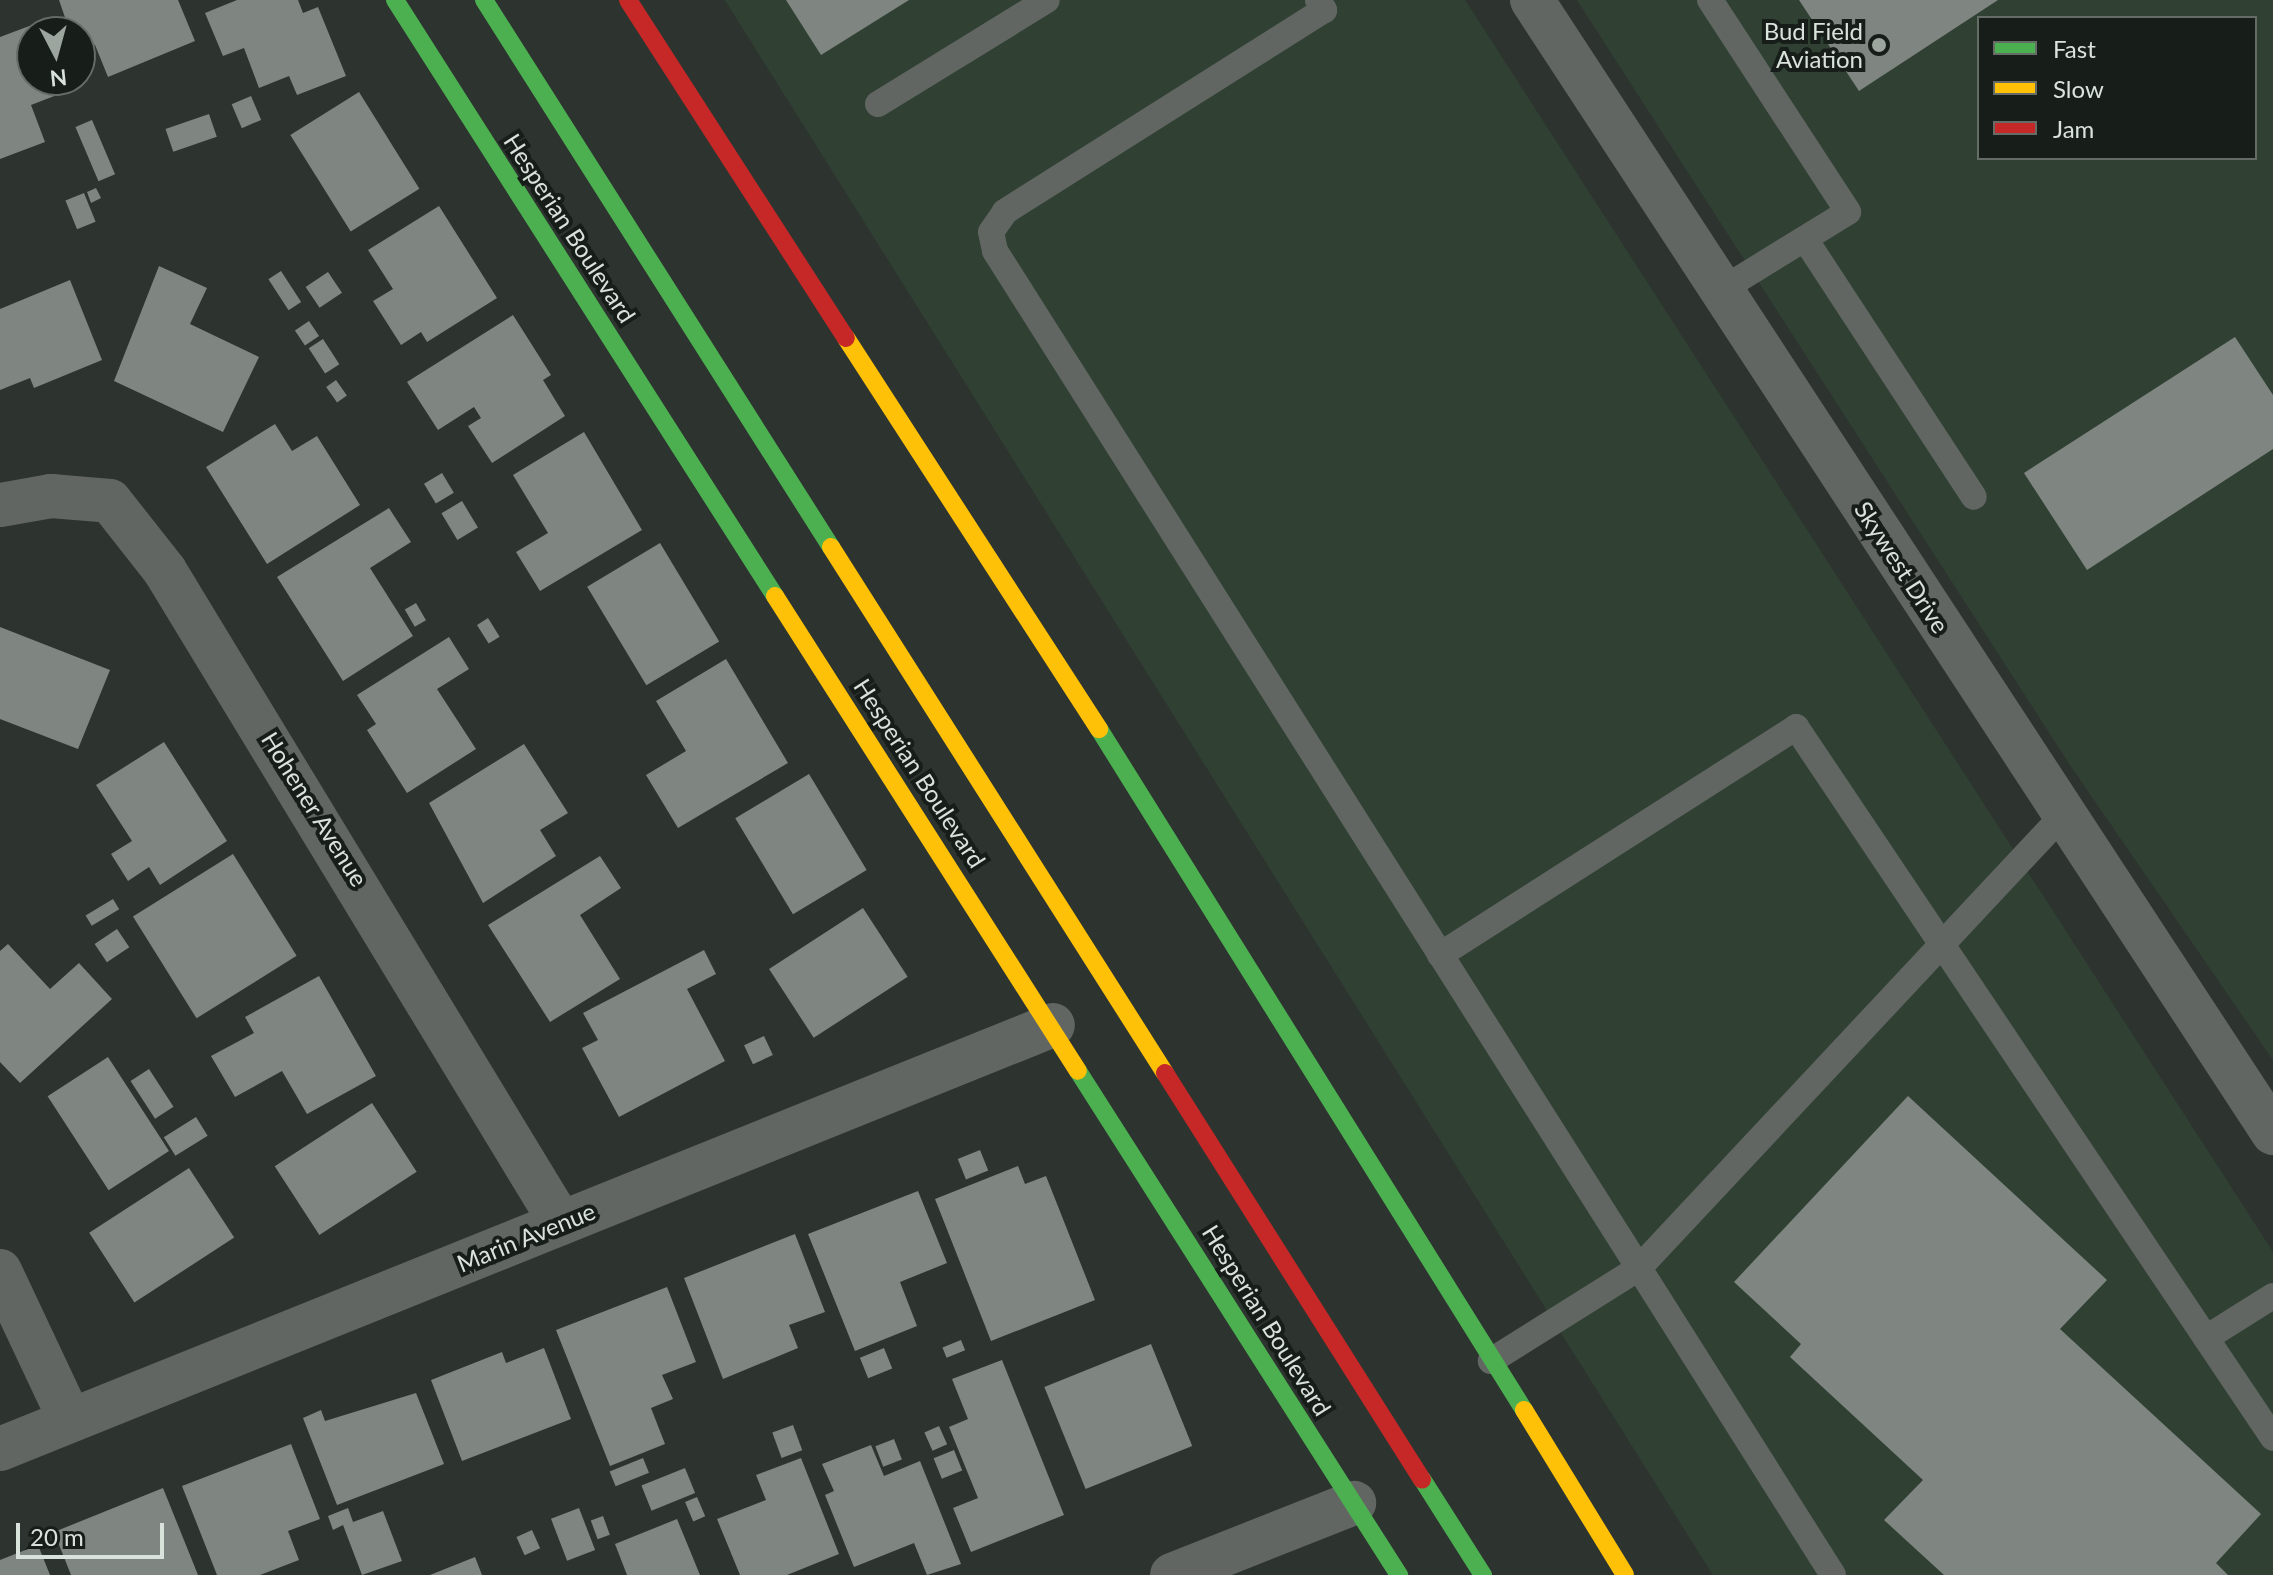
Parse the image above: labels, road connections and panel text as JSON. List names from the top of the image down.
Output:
{
  "streets": {
    "main road": ["Hesperian Boulevard"],
    "street": ["Skywest Drive", "Hohener Avenue", "Marin Avenue"]
  },
  "crossings": [
    ["Hesperian Boulevard", "Marin Avenue"],
    ["Hohener Avenue", "Marin Avenue"]
  ],
  "places": ["Bud Field Aviation"],
  "legend": ["Fast", "Slow", "Jam"],
  "scale_bar": "20 m",
  "north": "bottom"
}
